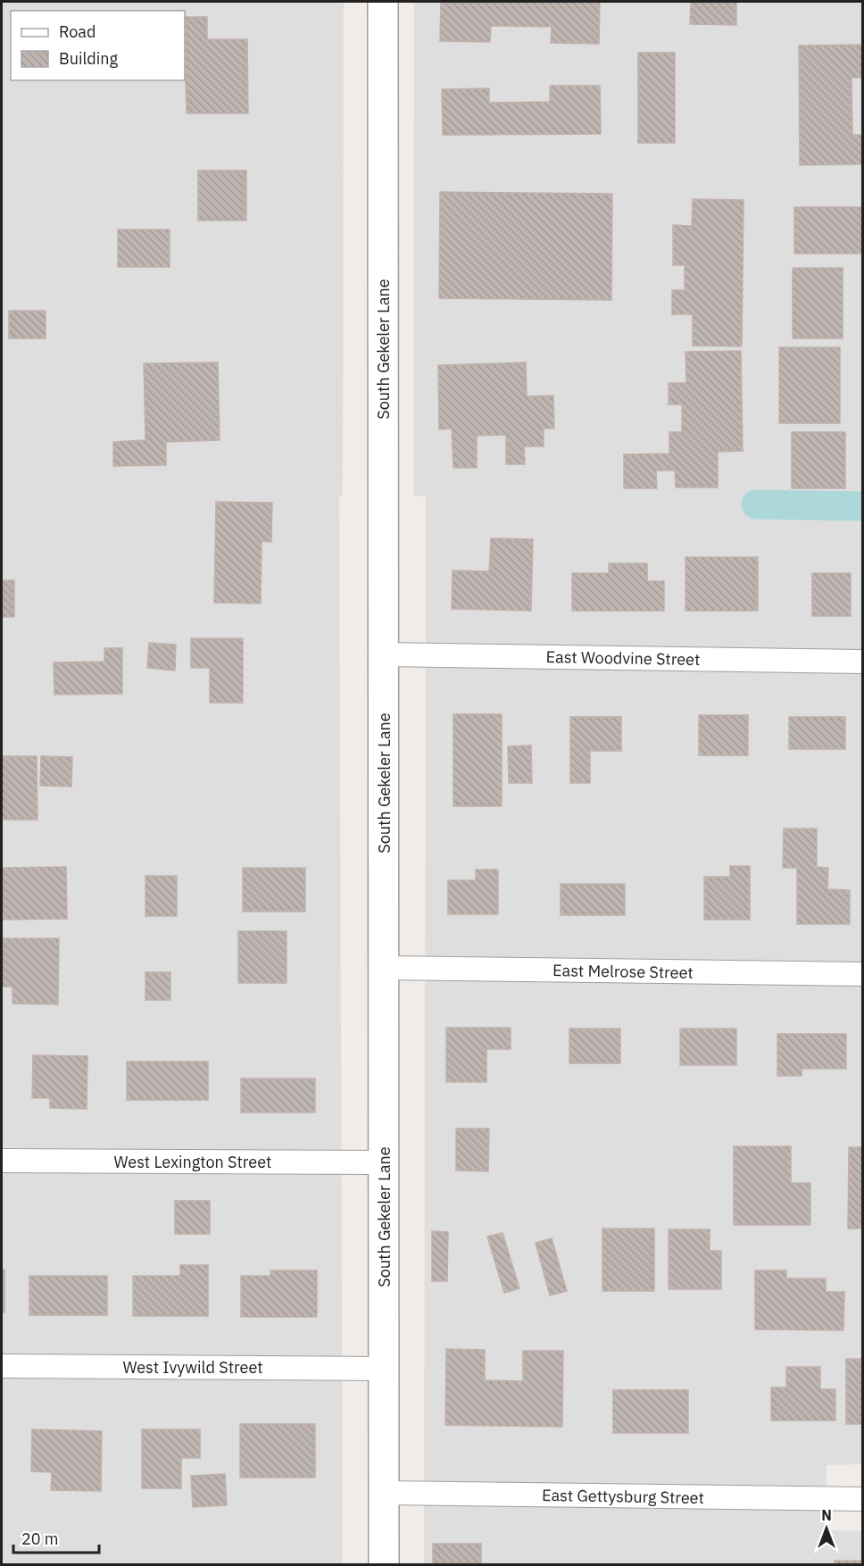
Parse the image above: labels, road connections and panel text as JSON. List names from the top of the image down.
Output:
{
  "streets": {
    "street": [
      "South Gekeler Lane",
      "East Woodvine Street",
      "East Melrose Street",
      "West Lexington Street",
      "West Ivywild Street",
      "East Gettysburg Street"
    ]
  },
  "crossings": [
    ["South Gekeler Lane", "East Woodvine Street"],
    ["South Gekeler Lane", "East Melrose Street"],
    ["South Gekeler Lane", "West Lexington Street"],
    ["South Gekeler Lane", "West Ivywild Street"],
    ["South Gekeler Lane", "East Gettysburg Street"]
  ],
  "legend": ["Road", "Building"],
  "scale_bar": "20 m",
  "north": "top"
}
